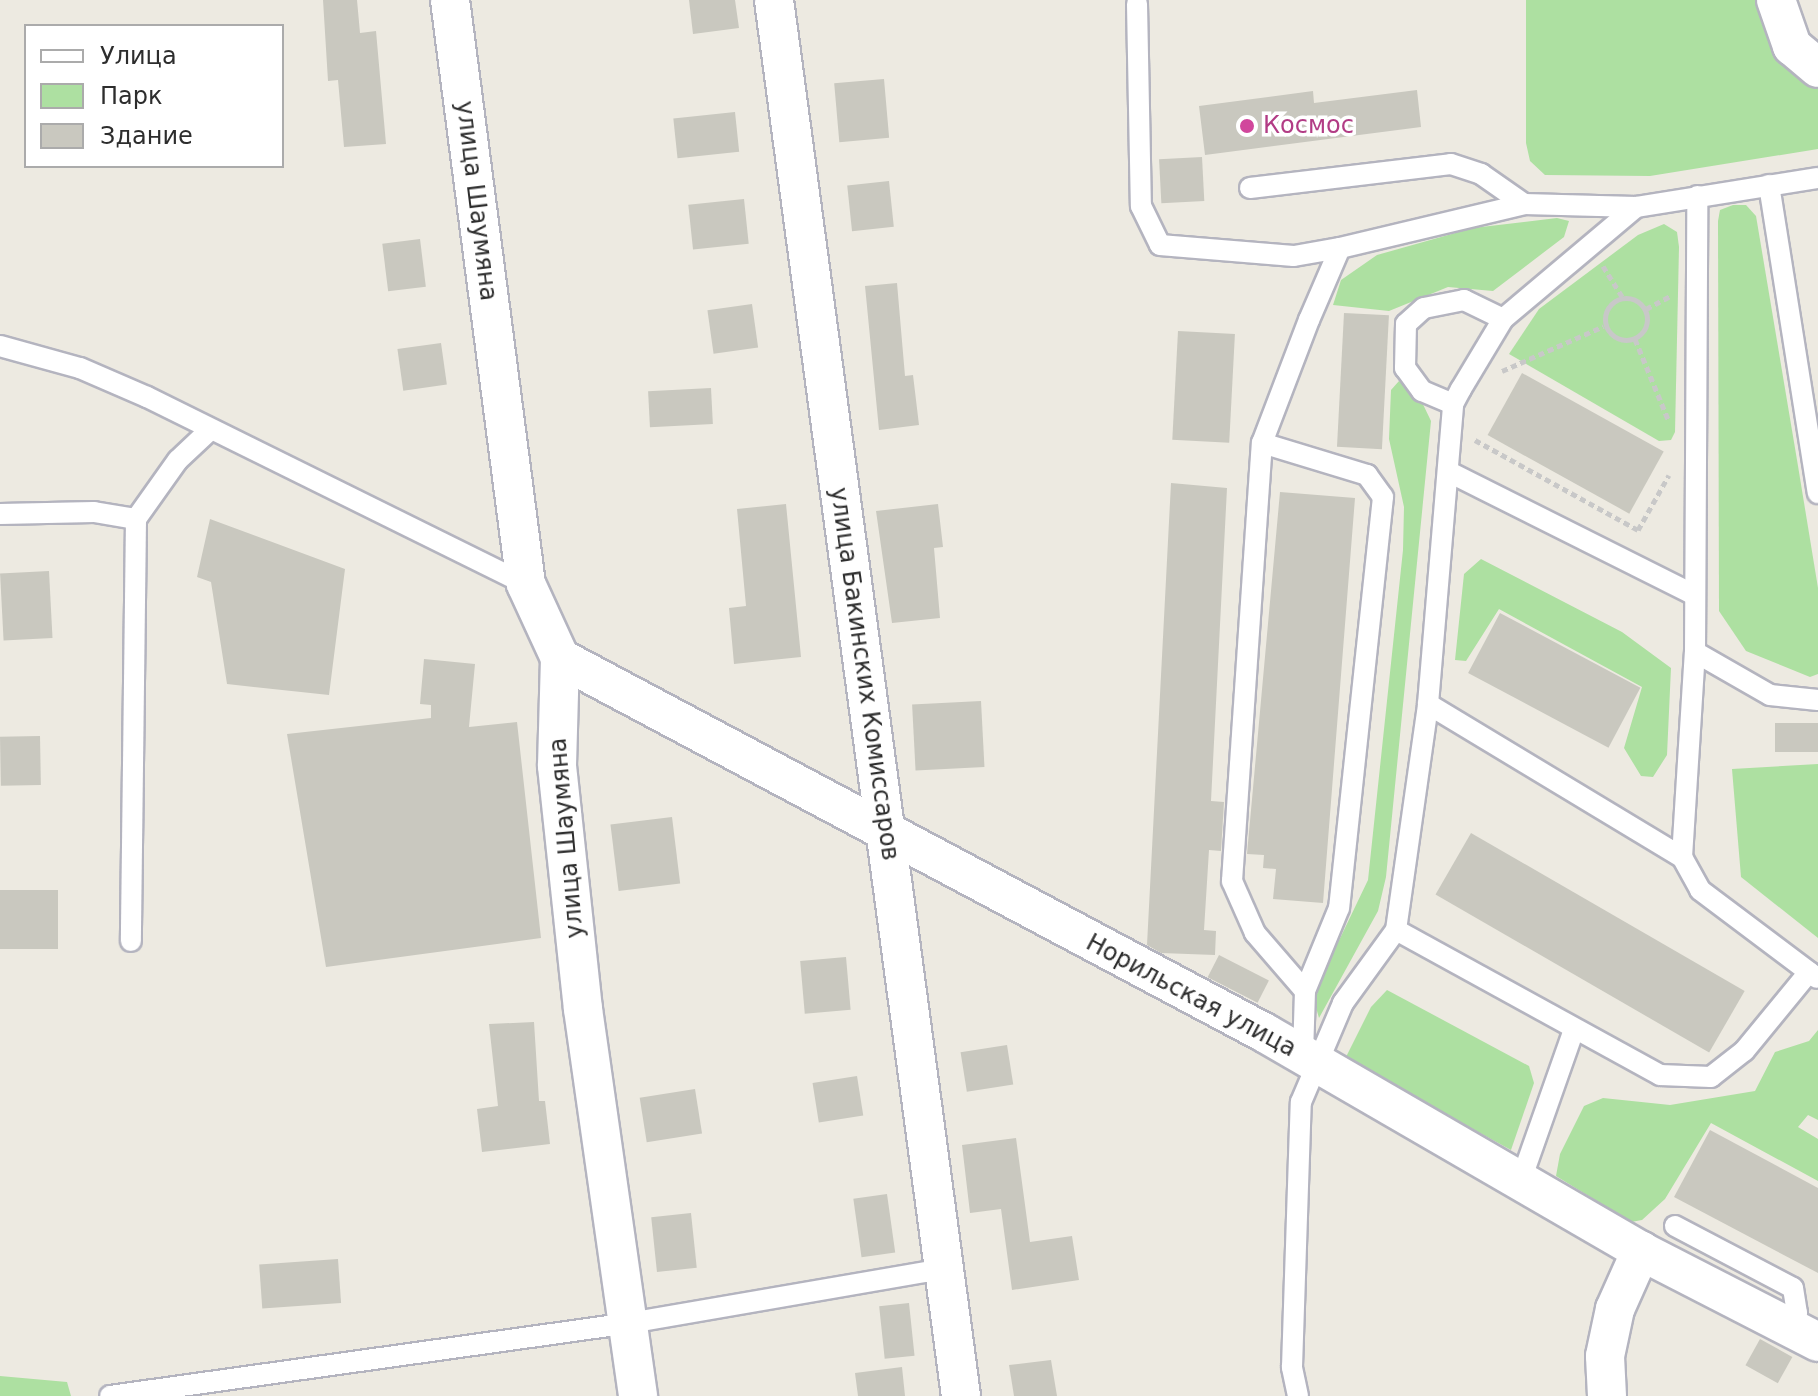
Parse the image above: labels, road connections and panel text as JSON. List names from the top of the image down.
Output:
{
  "streets": {
    "street": ["улица Шаумяна", "улица Бакинских Комиссаров", "Норильская улица"]
  },
  "crossings": [
    ["улица Шаумяна", "Норильская улица"],
    ["улица Бакинских Комиссаров", "Норильская улица"]
  ],
  "places": ["Космос"],
  "legend": ["Улица", "Парк", "Здание"]
}
